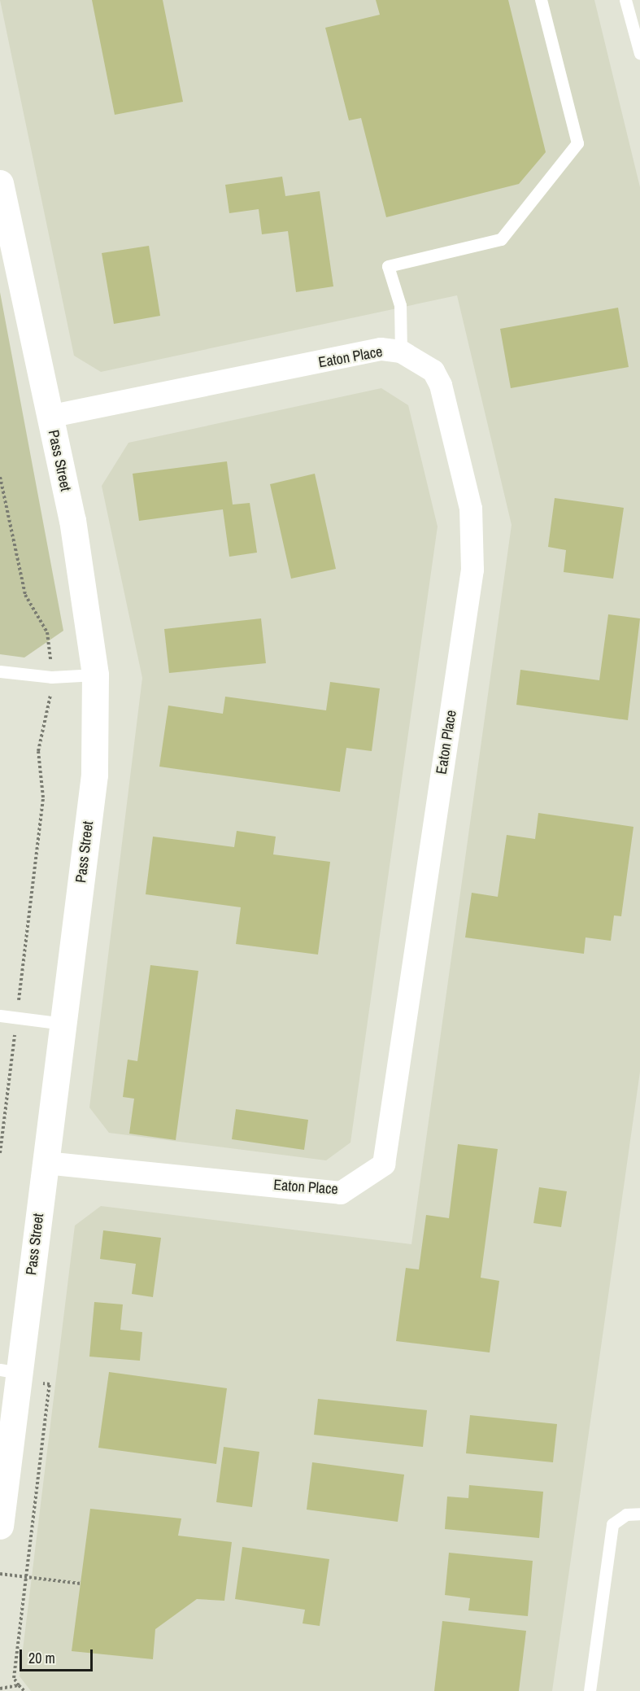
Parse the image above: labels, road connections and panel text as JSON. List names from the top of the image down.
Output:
{
  "streets": {
    "street": ["Eaton Place", "Pass Street"]
  },
  "crossings": [
    ["Eaton Place", "Pass Street"]
  ],
  "scale_bar": "20 m"
}
